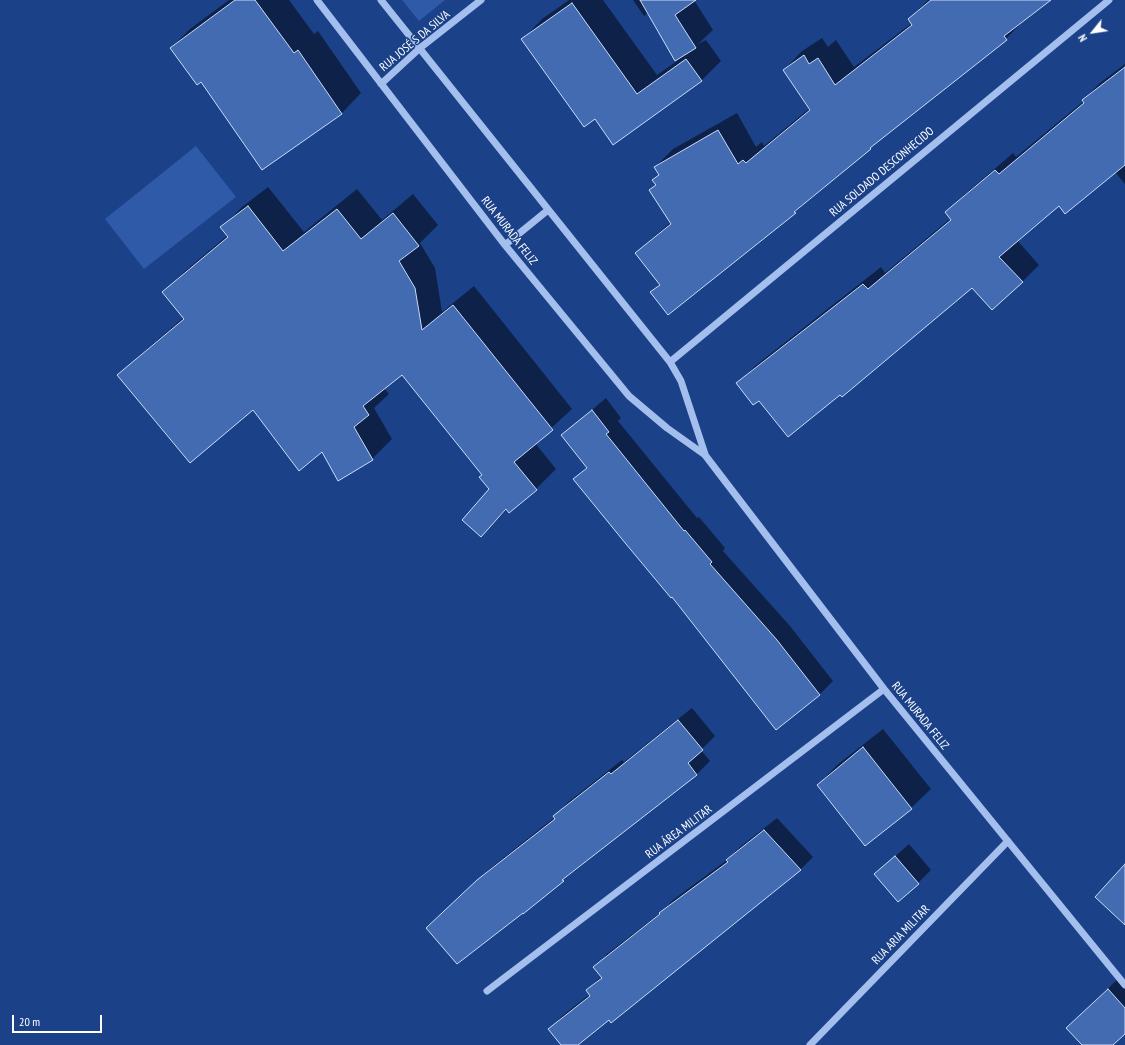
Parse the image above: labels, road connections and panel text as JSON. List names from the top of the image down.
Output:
{
  "streets": {
    "street": [
      "RUA JOSÉ S DA SILVA",
      "RUA SOLDADO DESCONHECIDO",
      "RUA MURADA FELIZ",
      "RUA ÁREA MILITAR",
      "RUA ARIA MILITAR"
    ]
  },
  "crossings": [
    ["RUA JOSÉ S DA SILVA", "RUA MURADA FELIZ"],
    ["RUA SOLDADO DESCONHECIDO", "RUA MURADA FELIZ"],
    ["RUA MURADA FELIZ", "RUA ÁREA MILITAR"],
    ["RUA MURADA FELIZ", "RUA ARIA MILITAR"]
  ],
  "scale_bar": "20 m",
  "north": "bottom left"
}
